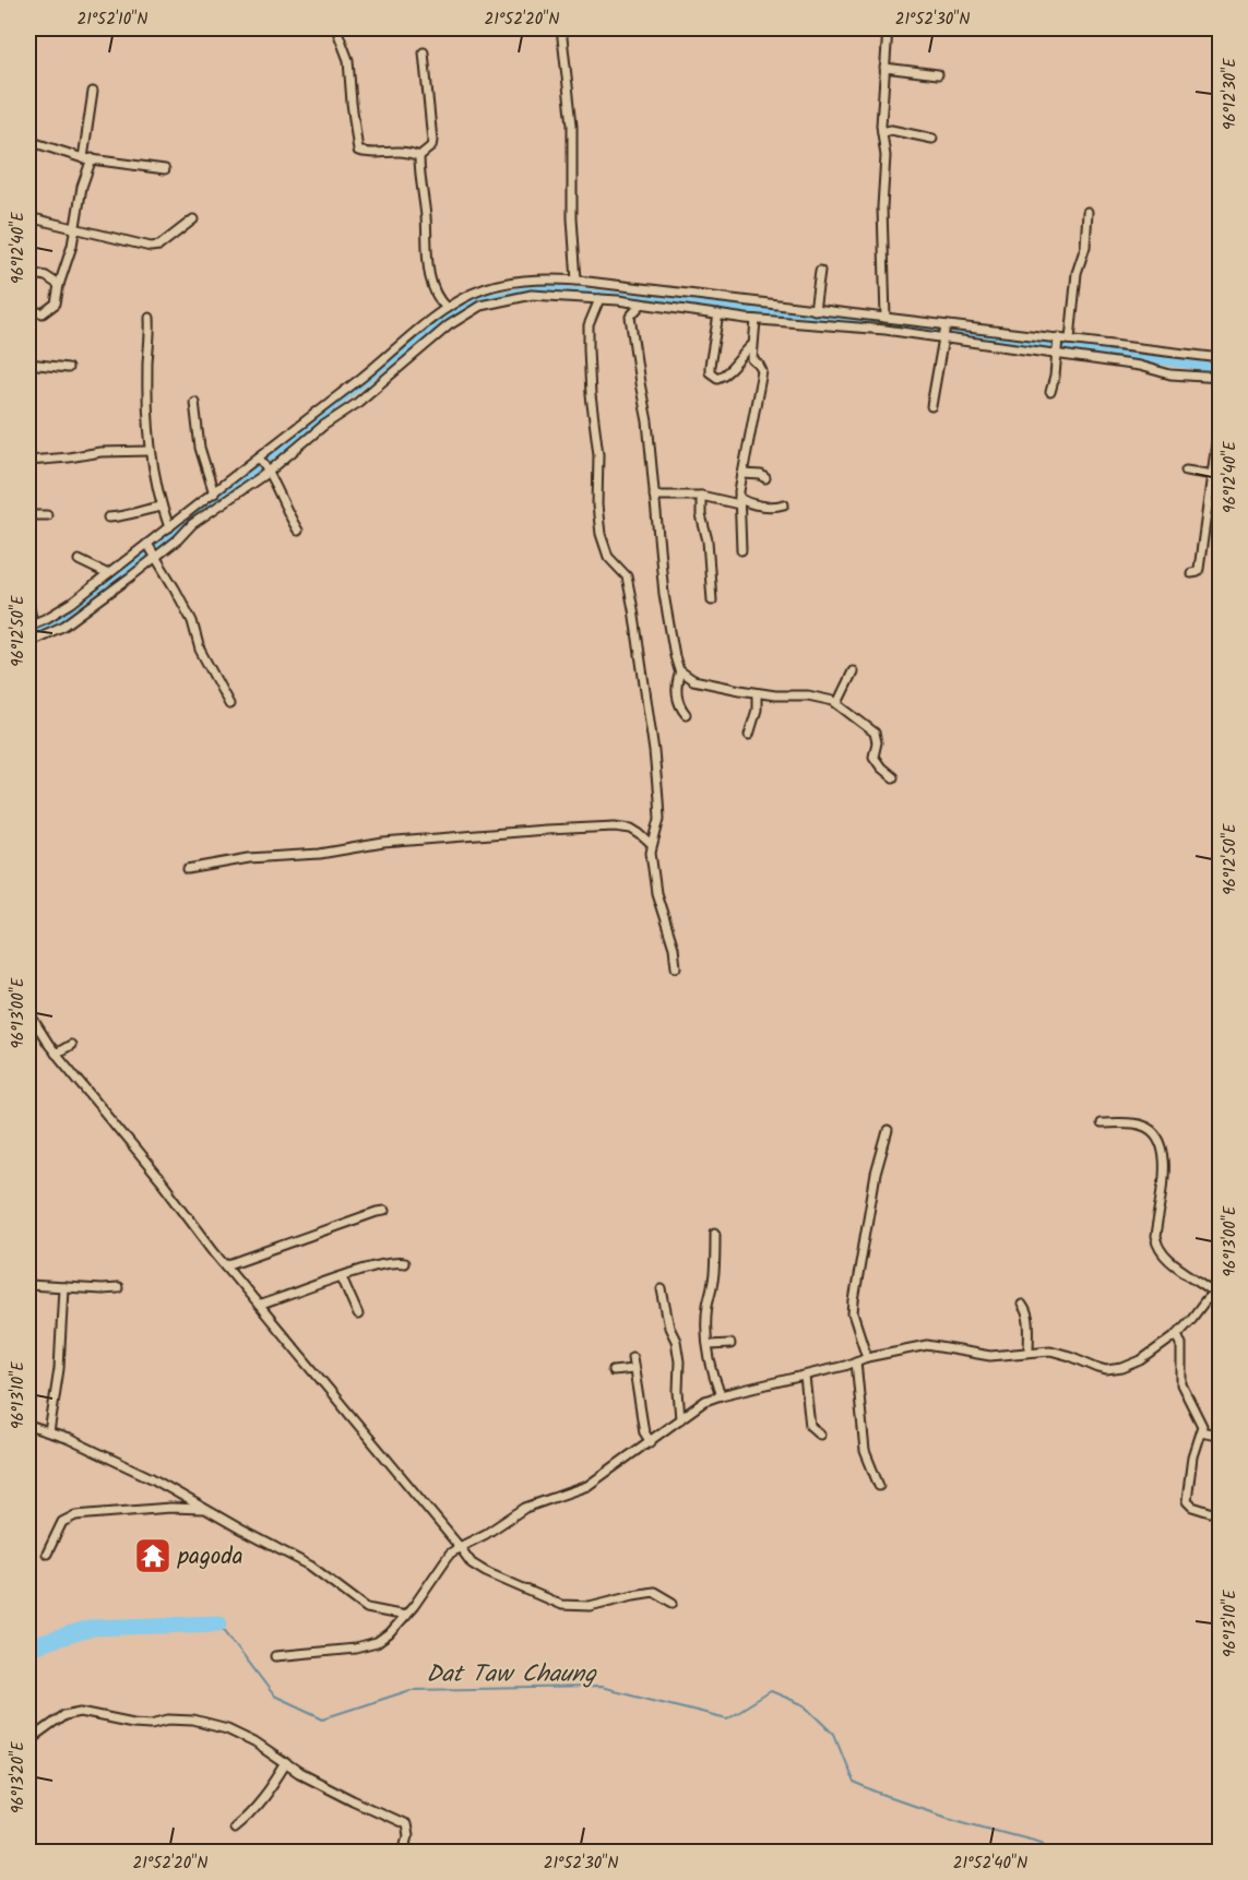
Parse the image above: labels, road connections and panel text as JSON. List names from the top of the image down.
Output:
{
  "water": ["Dat Taw Chaung"],
  "places": {
    "temple": ["pagoda"]
  },
  "coordinates": [
    "21°52'10\"N",
    "21°52'20\"N",
    "21°52'30\"N",
    "96°12'30\"E",
    "96°12'40\"E",
    "96°12'50\"E",
    "96°13'00\"E",
    "96°13'10\"E",
    "96°13'20\"E",
    "21°52'40\"N"
  ]
}
